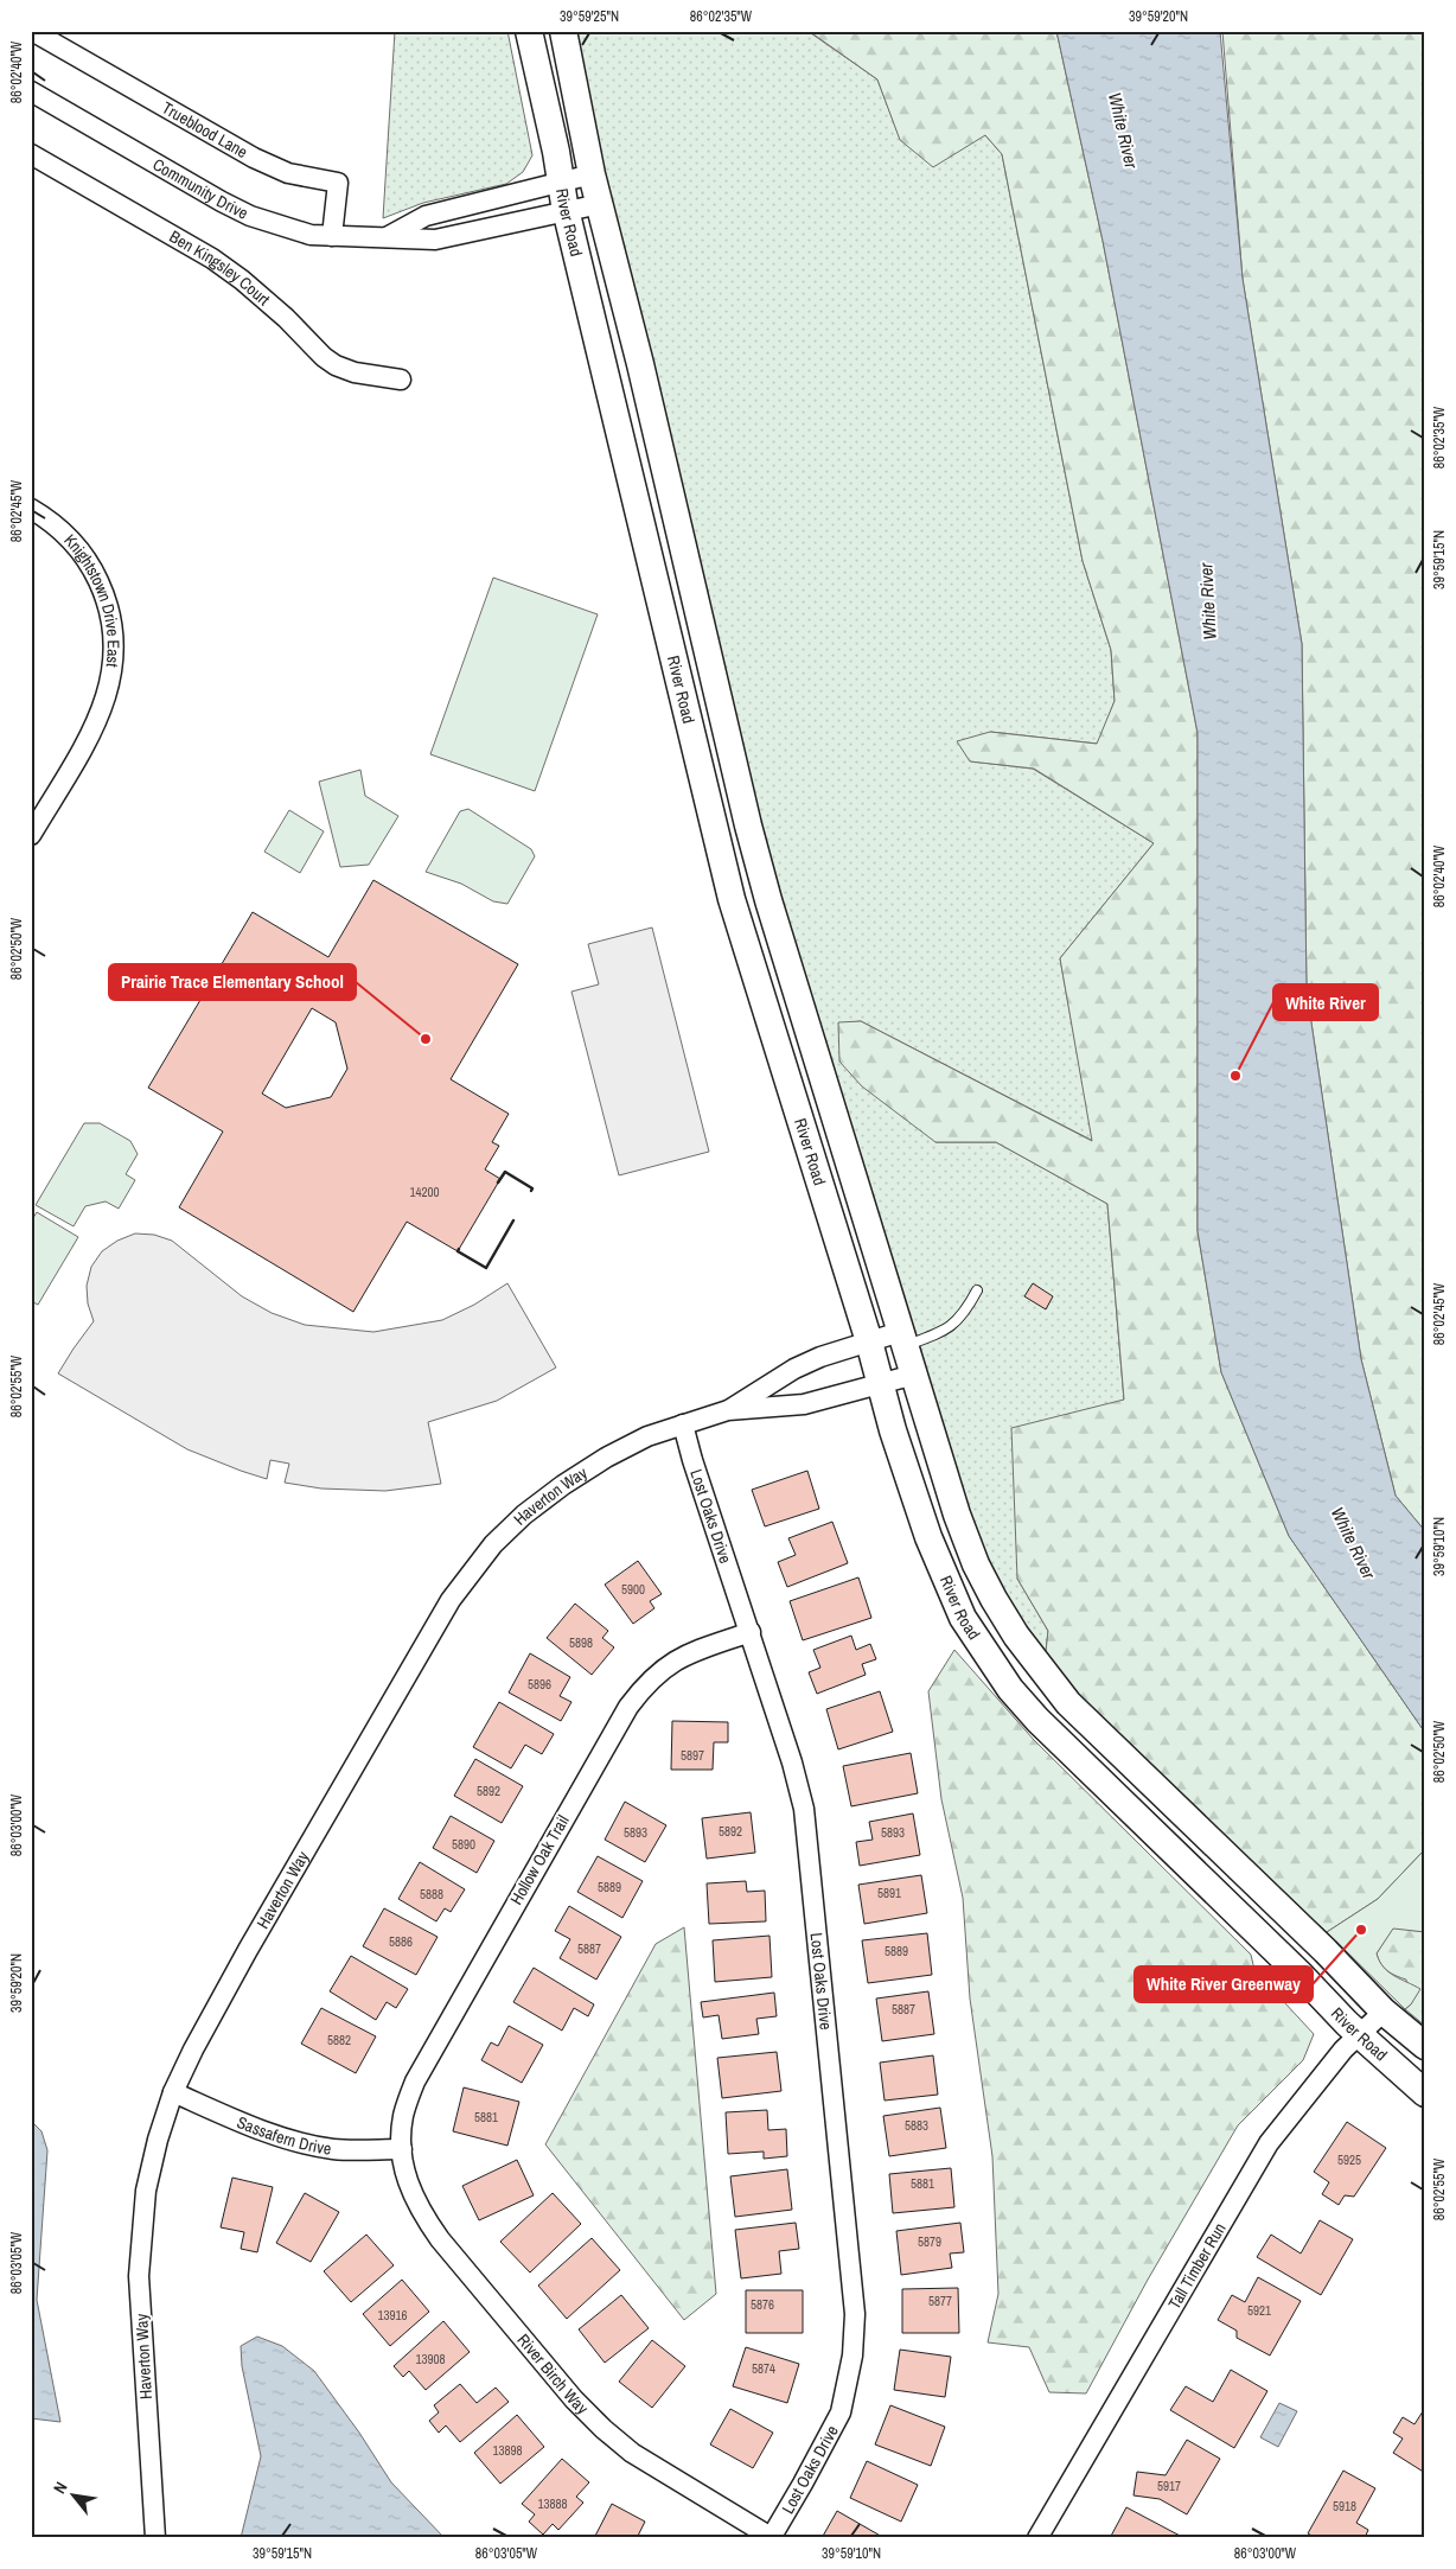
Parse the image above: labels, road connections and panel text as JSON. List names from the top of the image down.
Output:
{
  "streets": {
    "main road": ["River Road"],
    "street": [
      "Trueblood Lane",
      "Community Drive",
      "Ben Kingsley Court",
      "Knightstown Drive East",
      "Haverton Way",
      "Lost Oaks Drive",
      "Hollow Oak Trail",
      "Sassafern Drive",
      "Tall Timber Run",
      "River Birch Way"
    ]
  },
  "crossings": [
    ["Trueblood Lane", "Community Drive"],
    ["Community Drive", "River Road"],
    ["River Road", "Haverton Way"],
    ["River Road", "Tall Timber Run"],
    ["Haverton Way", "Lost Oaks Drive"],
    ["Haverton Way", "Sassafern Drive"],
    ["Lost Oaks Drive", "Hollow Oak Trail"],
    ["Lost Oaks Drive", "River Birch Way"],
    ["Hollow Oak Trail", "Sassafern Drive"],
    ["Hollow Oak Trail", "River Birch Way"],
    ["Sassafern Drive", "River Birch Way"]
  ],
  "water": ["White River"],
  "places": ["Prairie Trace Elementary School", "White River", "White River Greenway"],
  "house_numbers": [
    "14200",
    "5900",
    "5898",
    "5896",
    "5897",
    "5892",
    "5892",
    "5893",
    "5893",
    "5890",
    "5889",
    "5891",
    "5888",
    "5886",
    "5887",
    "5889",
    "5887",
    "5882",
    "5881",
    "5883",
    "5925",
    "5881",
    "5879",
    "5877",
    "5876",
    "5921",
    "13916",
    "13908",
    "5874",
    "13898",
    "5917",
    "13888",
    "5918"
  ],
  "north": "top left",
  "coordinates": [
    "39°59'25\"N",
    "86°02'35\"W",
    "39°59'20\"N",
    "86°02'40\"W",
    "86°02'45\"W",
    "39°59'15\"N",
    "86°02'50\"W",
    "86°02'55\"W",
    "39°59'10\"N",
    "86°03'00\"W",
    "86°03'05\"W"
  ]
}
